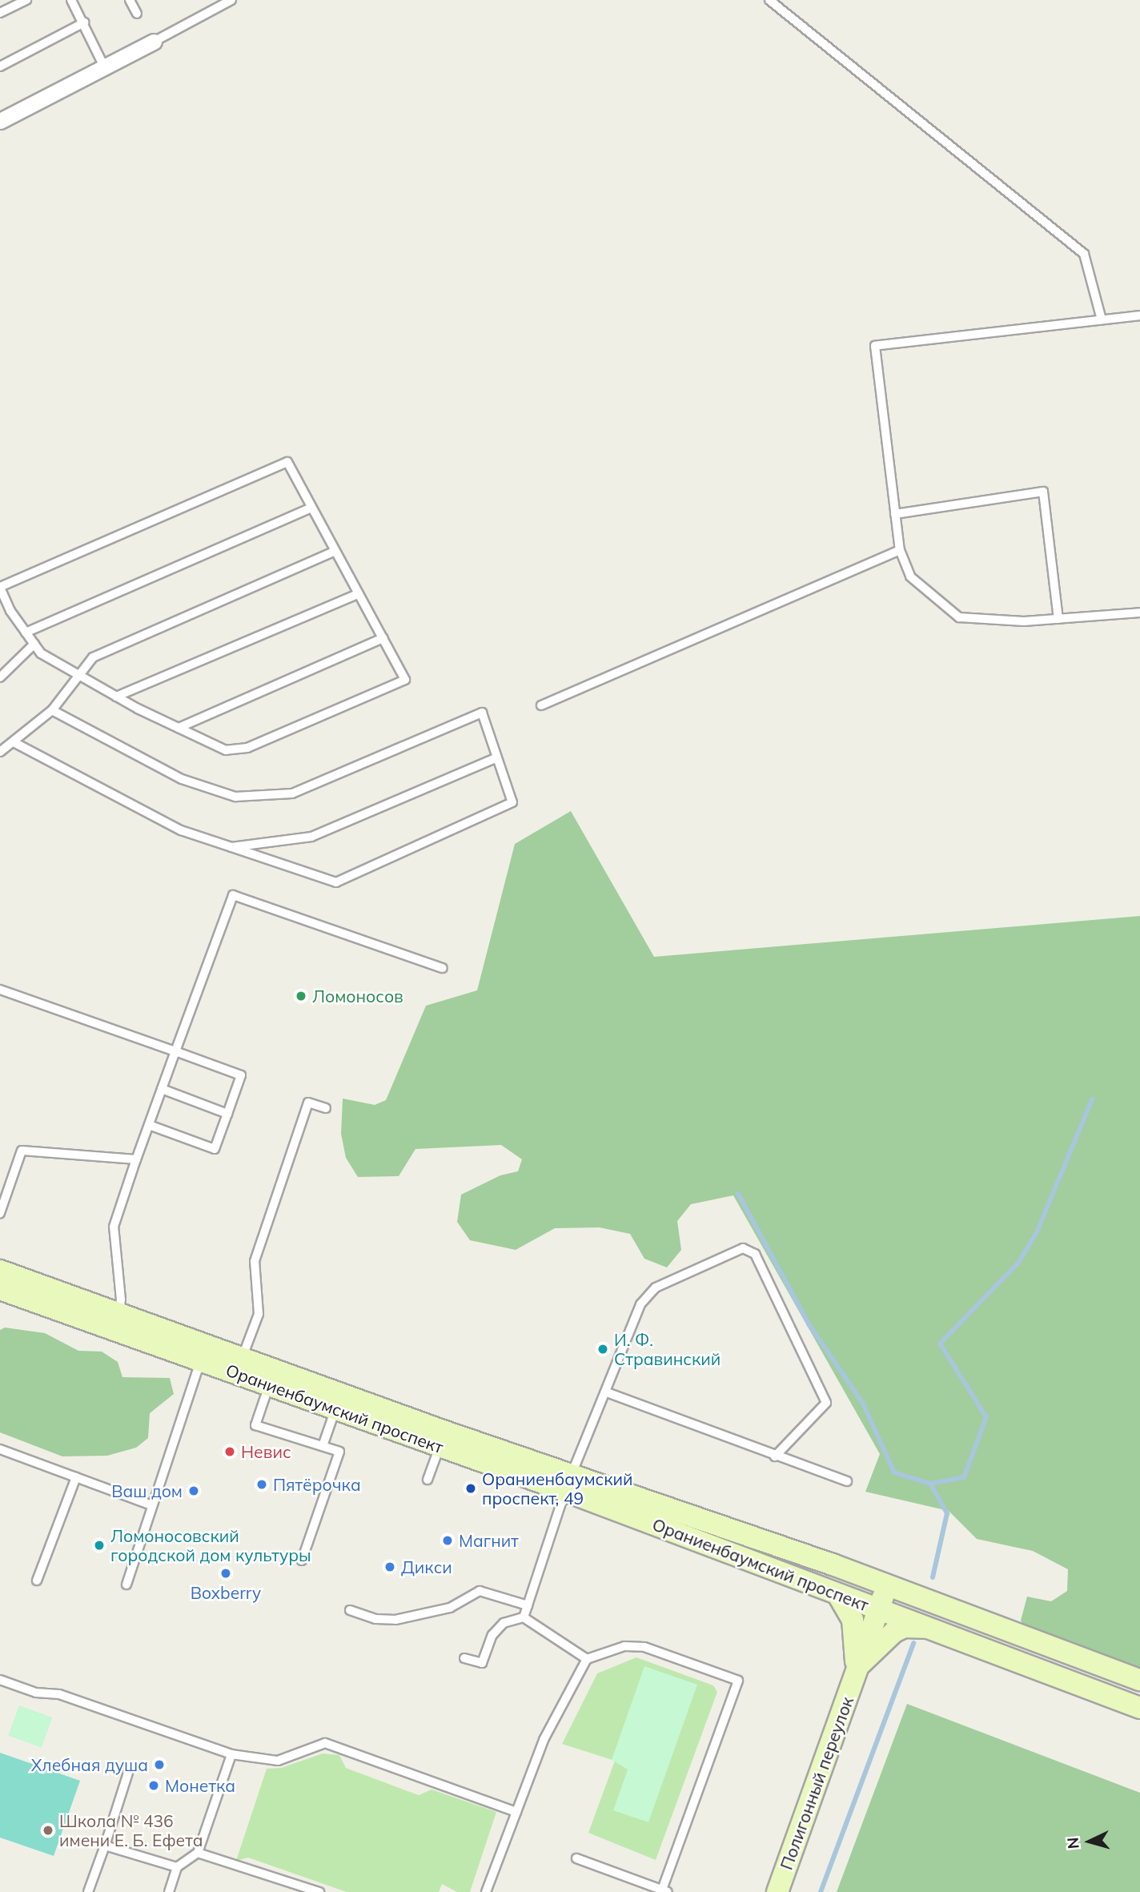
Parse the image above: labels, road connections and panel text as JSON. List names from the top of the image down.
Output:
{
  "streets": {
    "main road": ["Ораниенбаумский проспект", "Полигонный переулок"]
  },
  "crossings": [
    ["Ораниенбаумский проспект", "Полигонный переулок"]
  ],
  "places": [
    "Ломоносов",
    "И. Ф. Стравинский",
    "Невис",
    "Пятёрочка",
    "Ораниенбаумский проспект, 49",
    "Ваш дом",
    "Магнит",
    "Ломоносовский городской дом культуры",
    "Дикси",
    "Boxberry",
    "Хлебная душа",
    "Монетка",
    "Школа № 436 имени Е. Б. Ефета"
  ],
  "north": "left"
}
